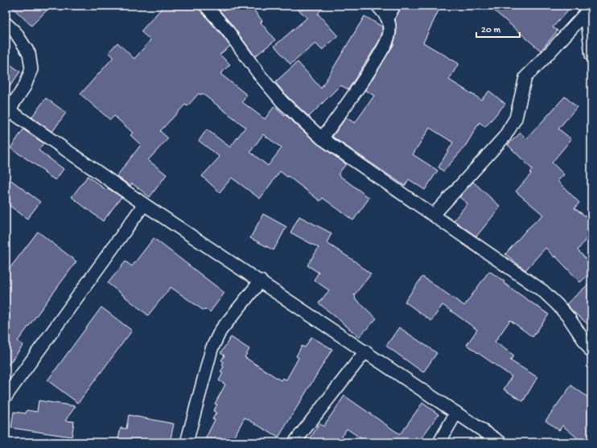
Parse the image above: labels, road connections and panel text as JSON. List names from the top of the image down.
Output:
{
  "scale_bar": "20 m"
}
